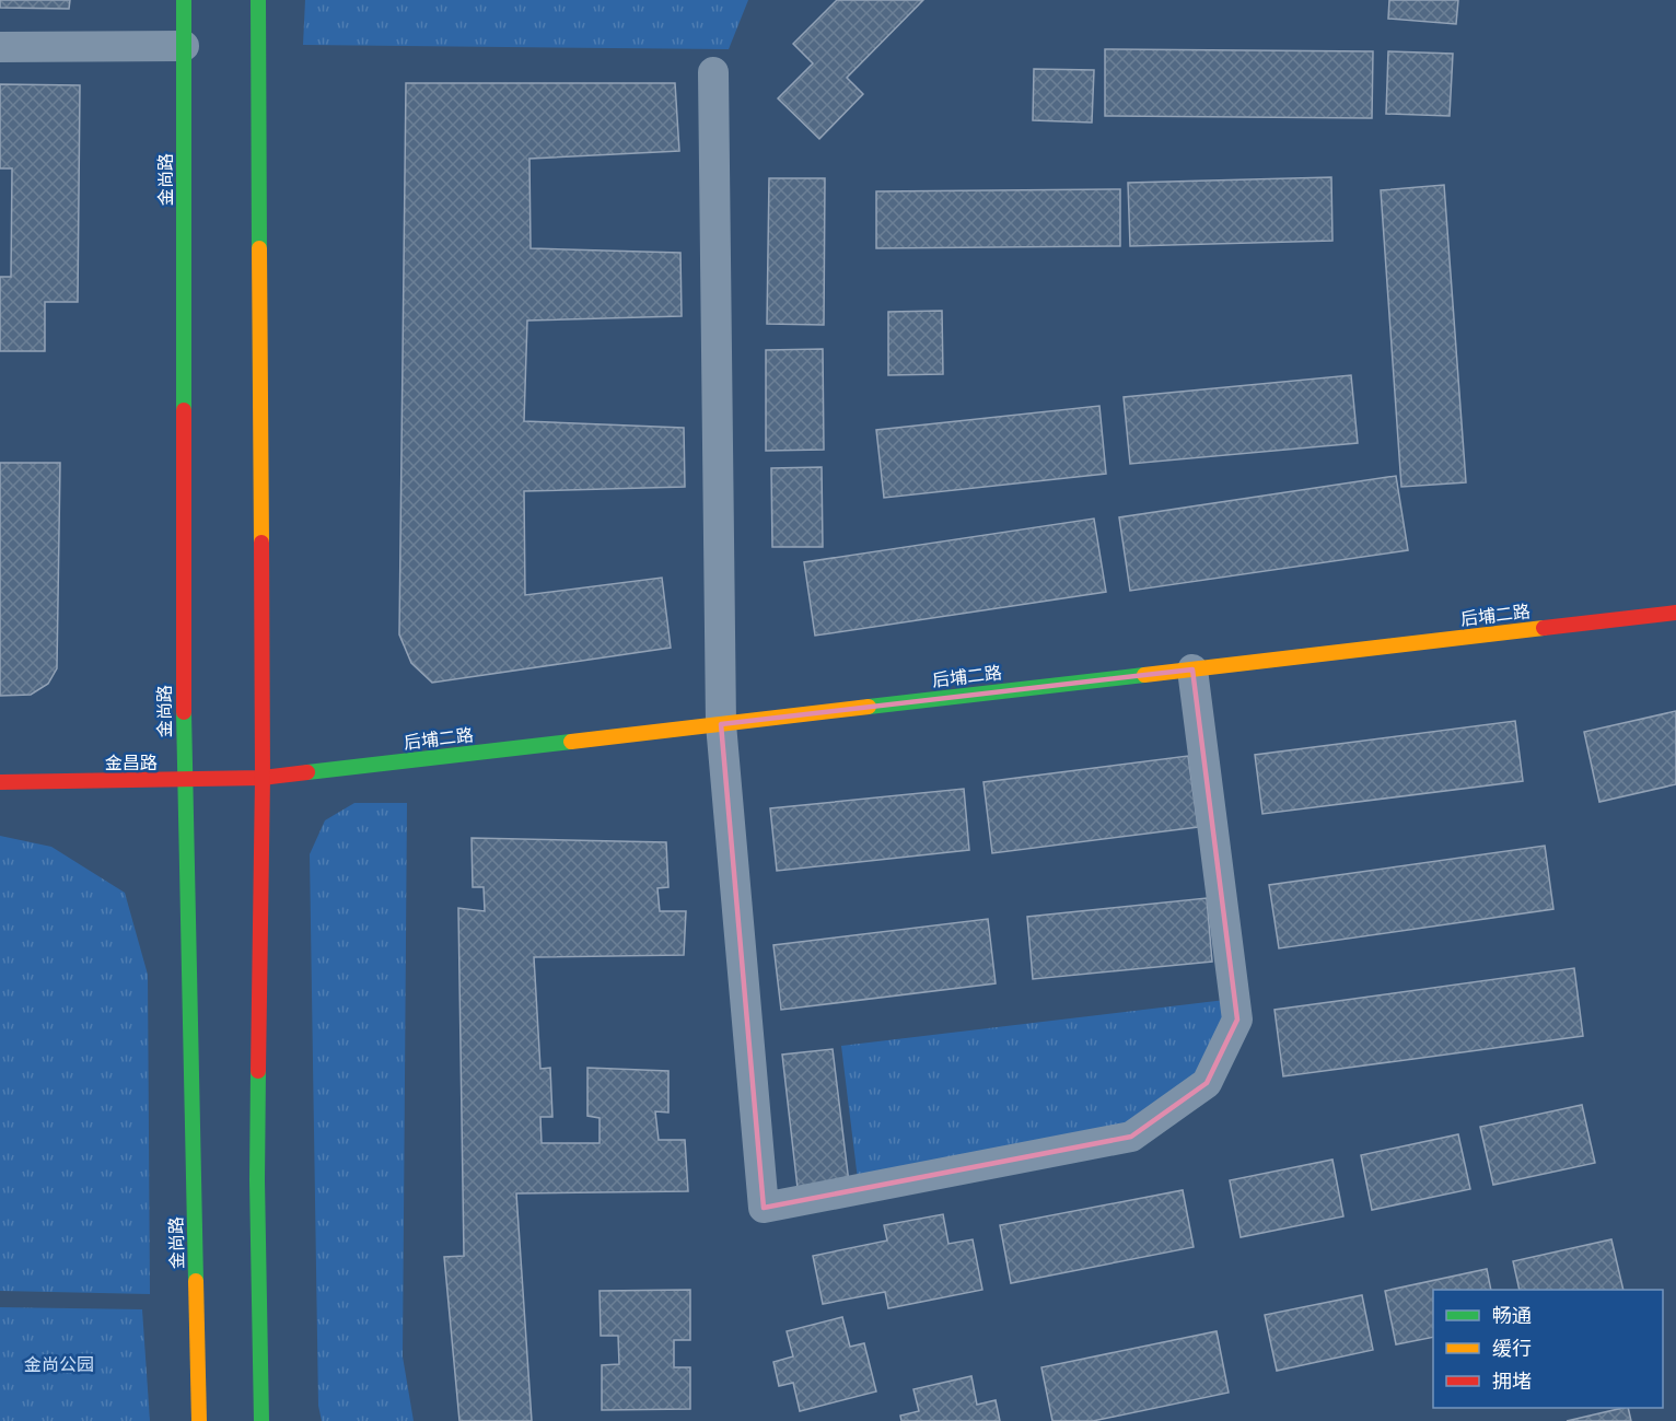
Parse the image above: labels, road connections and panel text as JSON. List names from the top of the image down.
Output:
{
  "streets": {
    "main road": ["金尚路", "后埔二路", "金昌路"]
  },
  "crossings": [
    ["金尚路", "金昌路"],
    ["后埔二路", "金昌路"]
  ],
  "parks": ["金尚公园"],
  "legend": ["畅通", "缓行", "拥堵"]
}
